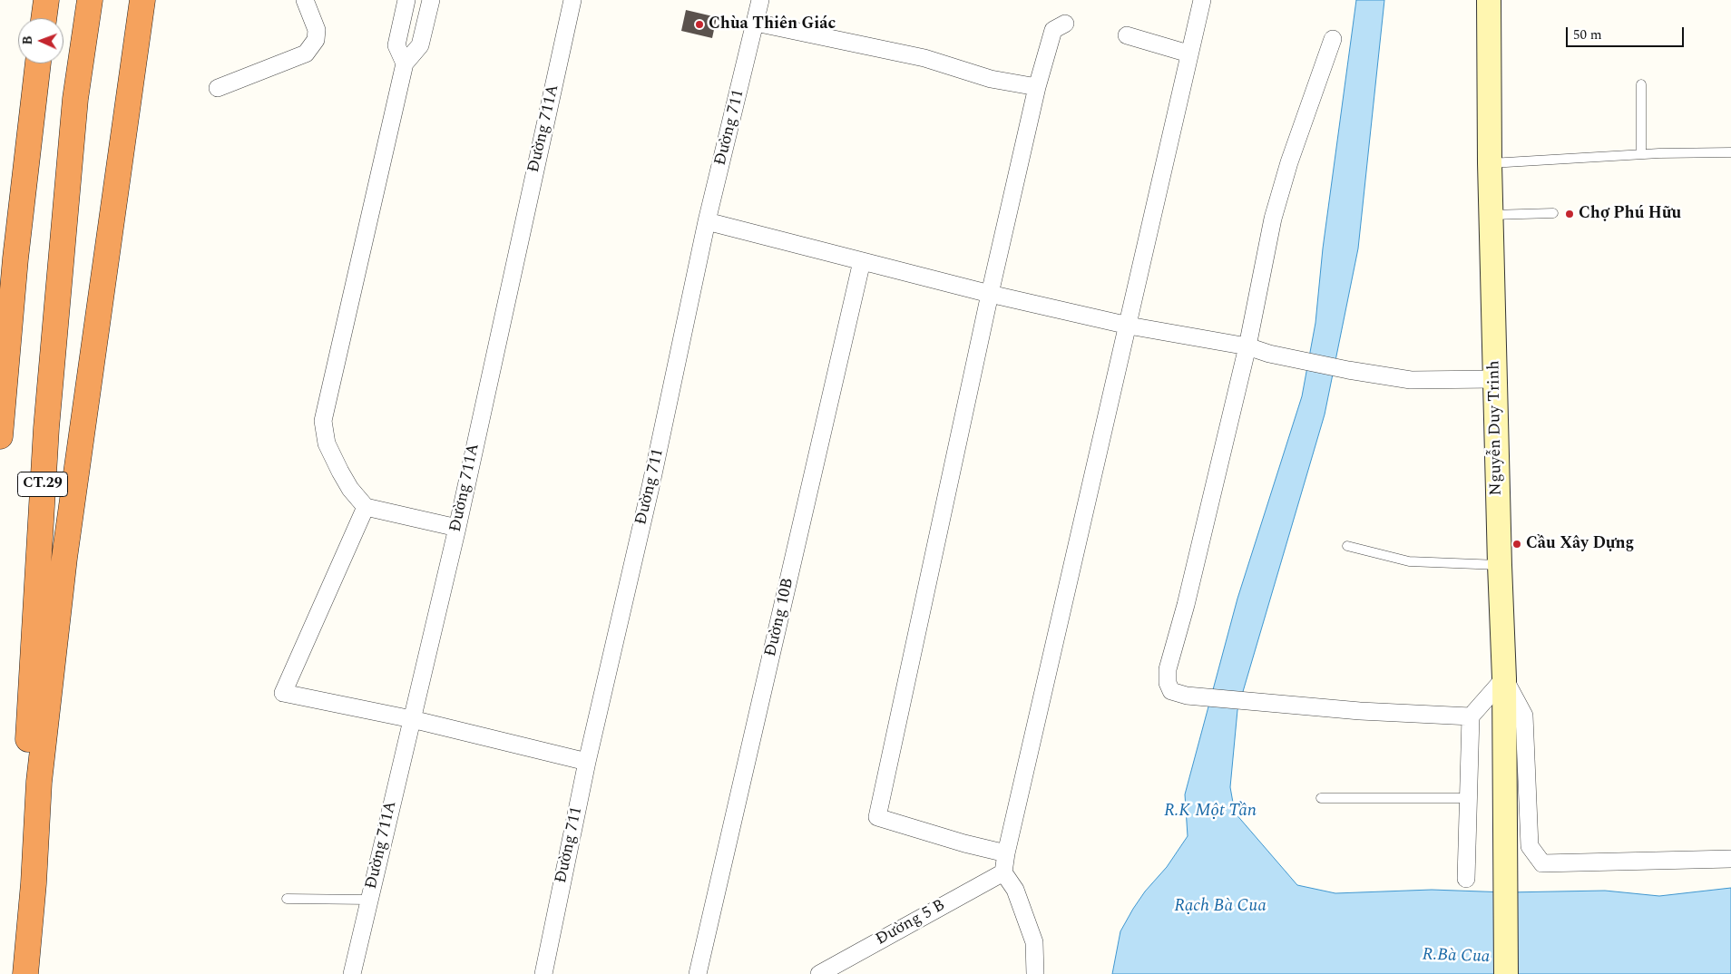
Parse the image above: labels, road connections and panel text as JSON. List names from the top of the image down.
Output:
{
  "streets": {
    "highway": ["CT.29"],
    "main road": ["Nguyễn Duy Trinh"],
    "street": [
      "Đường 711",
      "Đường 711A",
      "Đường 10B",
      "Đường 5 B"
    ]
  },
  "water": ["R.K Một Tần", "Rạch Bà Cua", "R.Bà Cua"],
  "places": ["Chùa Thiên Giác", "Chợ Phú Hữu", "Cầu Xây Dựng"],
  "scale_bar": "50 m",
  "north": "left"
}
